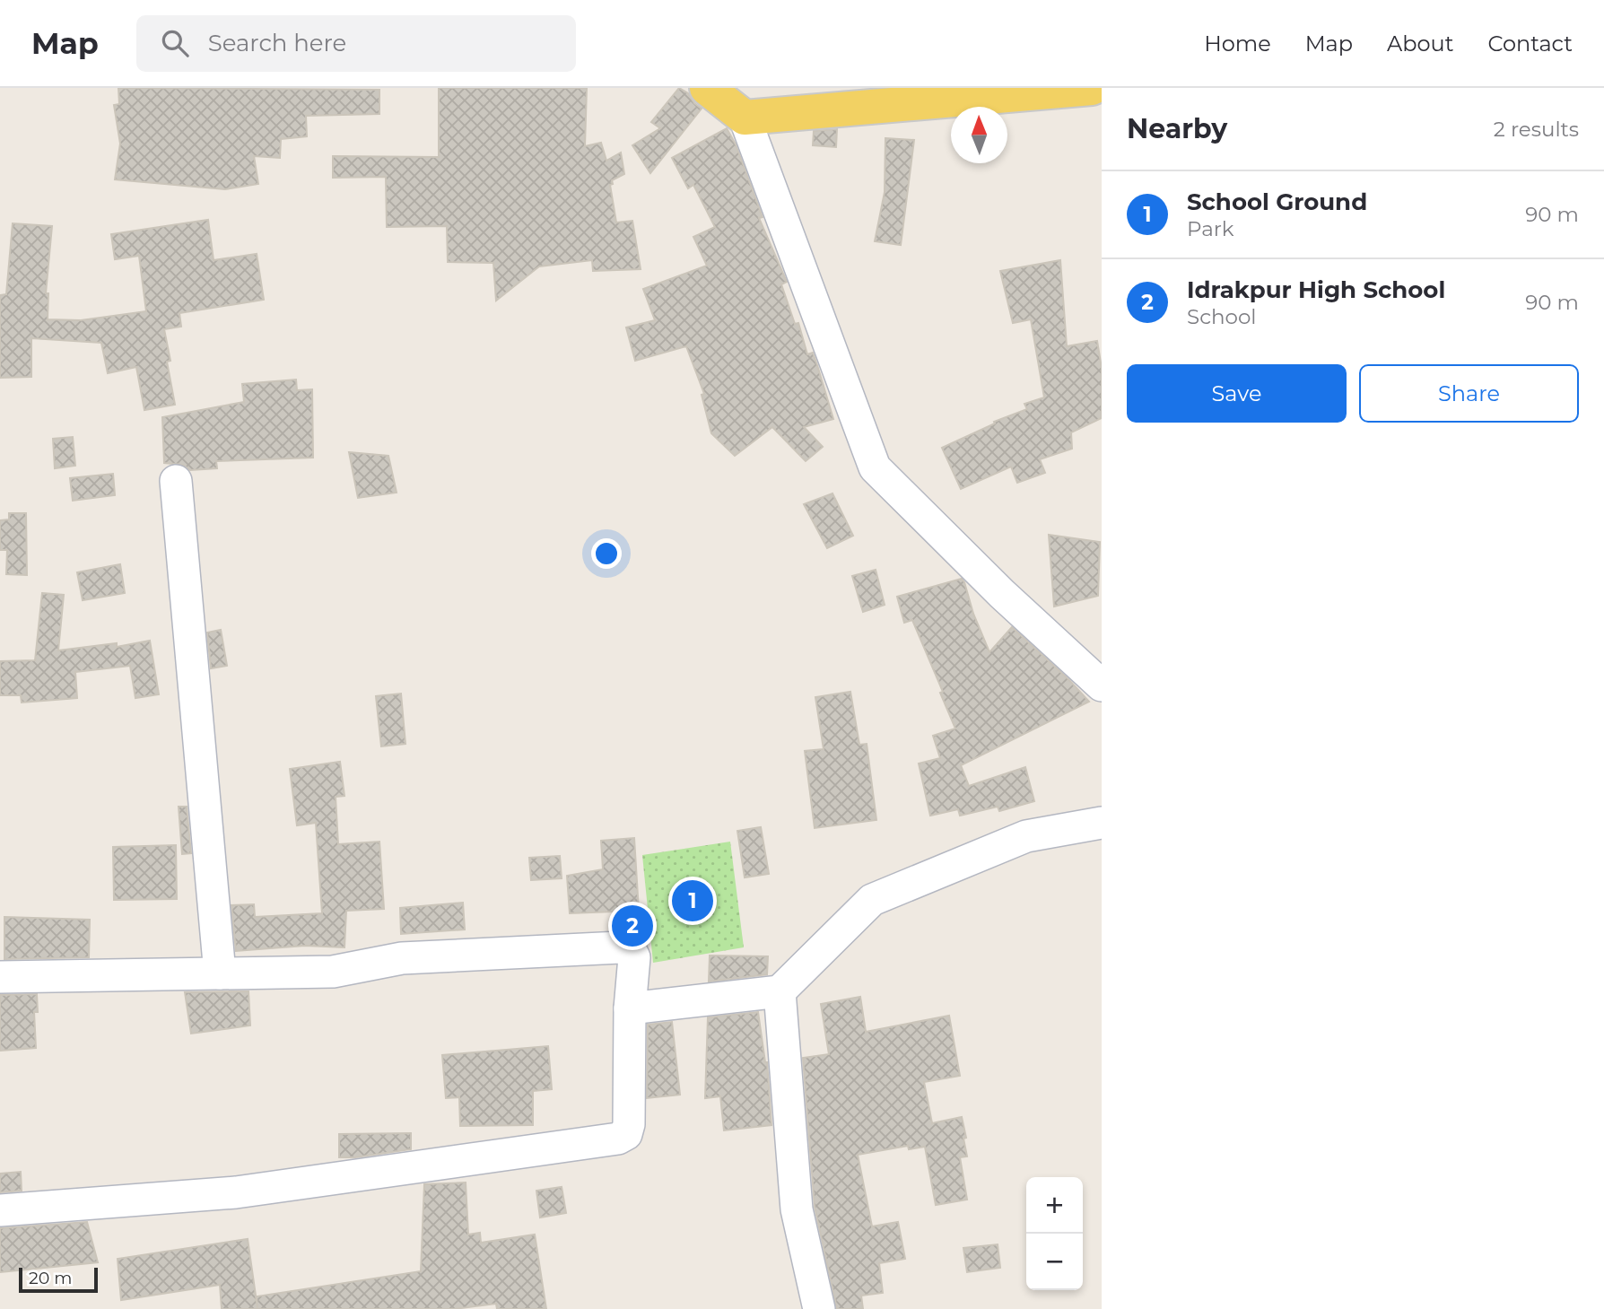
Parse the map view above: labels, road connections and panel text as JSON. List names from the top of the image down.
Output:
{
  "scale_bar": "20 m",
  "north": "top",
  "page": {
    "header": "Map",
    "search": "Search here",
    "nav": [
      "Home",
      "Map",
      "About",
      "Contact"
    ],
    "heading": ["Nearby", "2 results"],
    "list": [
      {
        "mark": "1",
        "name": "School Ground",
        "note": "Park",
        "value": "90 m"
      },
      {
        "mark": "2",
        "name": "Idrakpur High School",
        "note": "School",
        "value": "90 m"
      }
    ],
    "buttons": ["Save", "Share"],
    "pins": ["1", "2"],
    "map_buttons": ["+", "−"],
    "scale": "20 m"
  }
}
